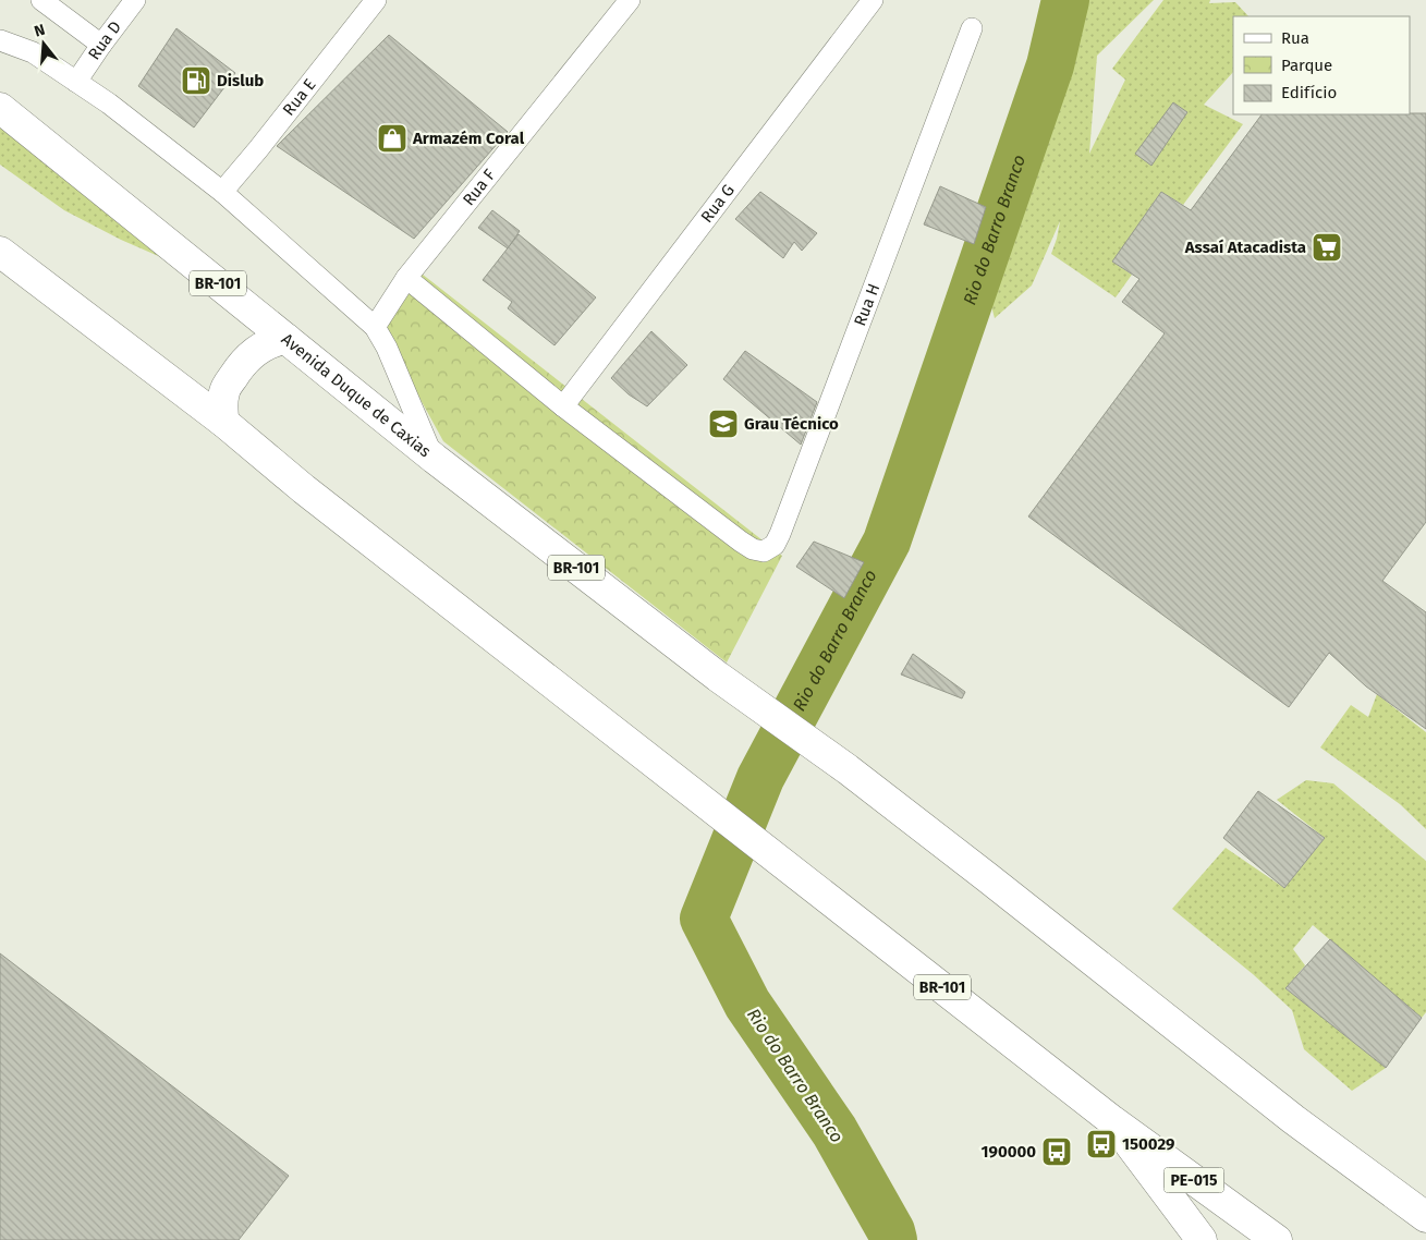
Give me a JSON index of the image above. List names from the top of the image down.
{
  "streets": {
    "highway": ["BR-101", "Avenida Duque de Caxias", "PE-015"],
    "street": [
      "Rua D",
      "Rua E",
      "Rua F",
      "Rua G",
      "Rua H"
    ]
  },
  "crossings": [
    ["Rua D", "BR-101"],
    ["Rua E", "BR-101"],
    ["Rua F", "BR-101"],
    ["Rua G", "Rua H"],
    ["BR-101", "Avenida Duque de Caxias"],
    ["BR-101", "PE-015"]
  ],
  "water": ["Rio do Barro Branco"],
  "places": {
    "fuel station": ["Dislub"],
    "shop": ["Armazém Coral"],
    "supermarket": ["Assaí Atacadista"],
    "school or university": ["Grau Técnico"],
    "bus stop": ["150029", "190000"]
  },
  "legend": ["Rua", "Parque", "Edifício"],
  "north": "top"
}
